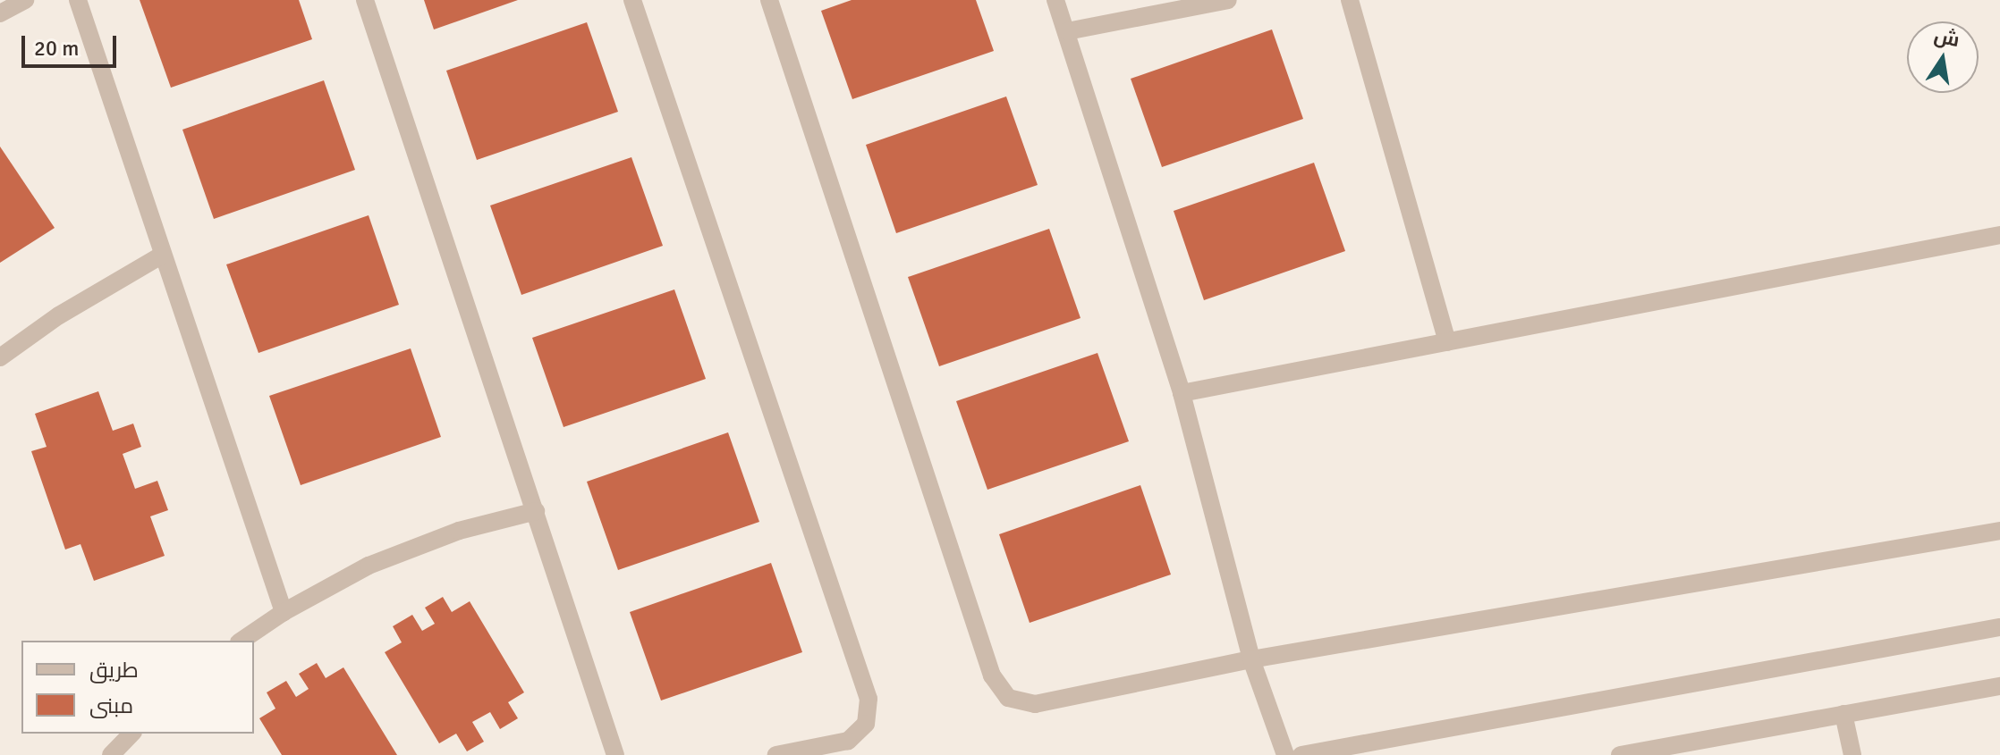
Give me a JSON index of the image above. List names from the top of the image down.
{
  "legend": ["طريق", "مبنى"],
  "scale_bar": "20 m",
  "north": "top"
}
